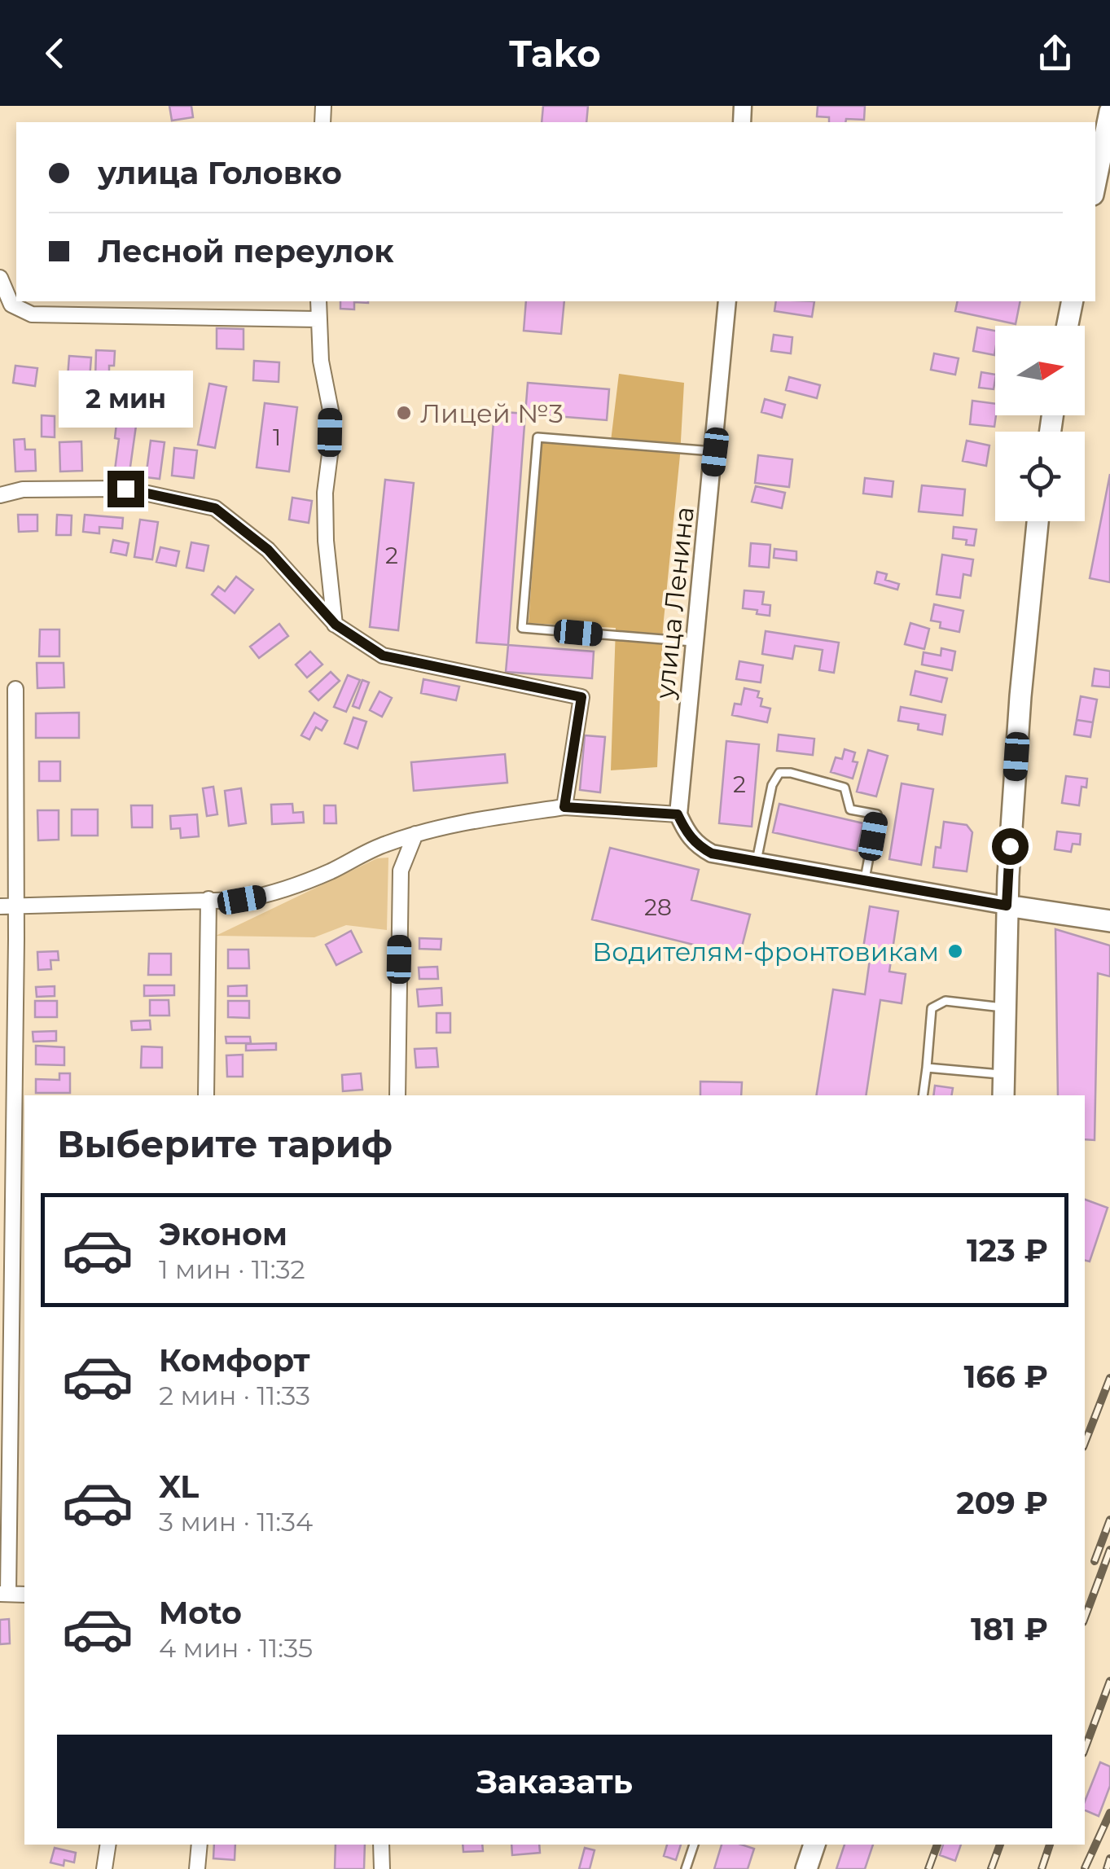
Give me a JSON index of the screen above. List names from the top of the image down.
{
  "streets": {
    "street": ["улица Ленина"]
  },
  "places": ["Лицей №3", "Водителям-фронтовикам"],
  "house_numbers": [
    "1",
    "2",
    "2",
    "28"
  ],
  "north": "right",
  "page": {
    "header": "Tako",
    "banner": ["улица Головко", "Лесной переулок"],
    "bubble": "2 мин",
    "heading": "Выберите тариф",
    "list": [
      {
        "name": "Эконом",
        "note": "1 мин · 11:32",
        "value": "123 ₽"
      },
      {
        "name": "Комфорт",
        "note": "2 мин · 11:33",
        "value": "166 ₽"
      },
      {
        "name": "XL",
        "note": "3 мин · 11:34",
        "value": "209 ₽"
      },
      {
        "name": "Moto",
        "note": "4 мин · 11:35",
        "value": "181 ₽"
      }
    ],
    "buttons": "Заказать"
  }
}
